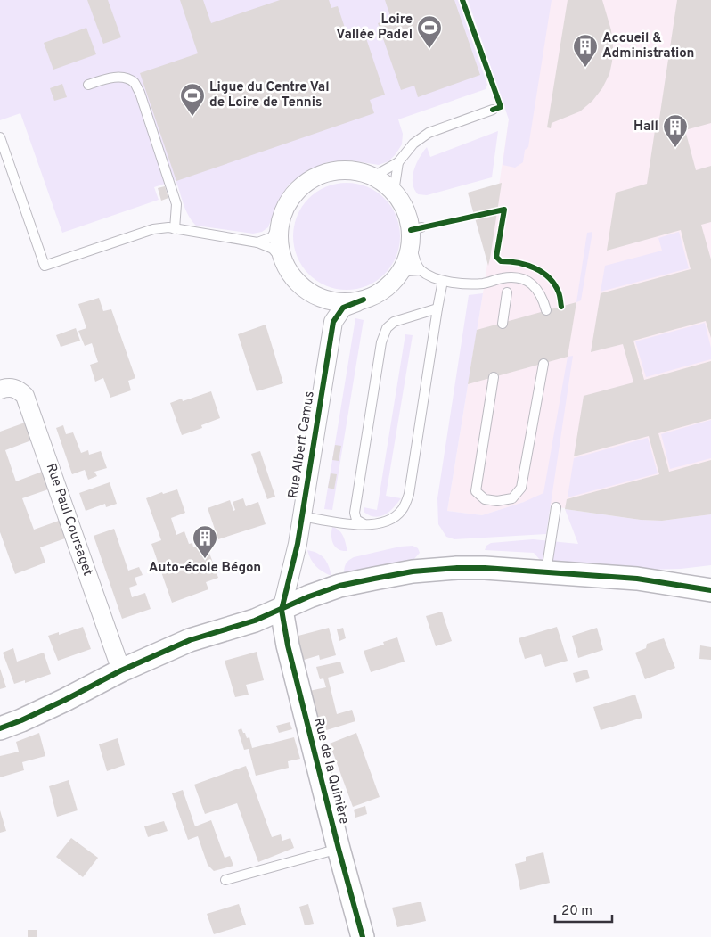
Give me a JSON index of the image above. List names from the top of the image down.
{
  "streets": {
    "street": ["Rue Albert Camus", "Rue Paul Coursaget", "Rue de la Quinière"]
  },
  "crossings": [
    ["Rue Albert Camus", "Rue de la Quinière"]
  ],
  "places": {
    "sports": ["Loire Vallée Padel", "Ligue du Centre Val de Loire de Tennis"],
    "building": ["Accueil & Administration", "Hall", "Auto-école Bégon"]
  },
  "scale_bar": "20 m"
}
